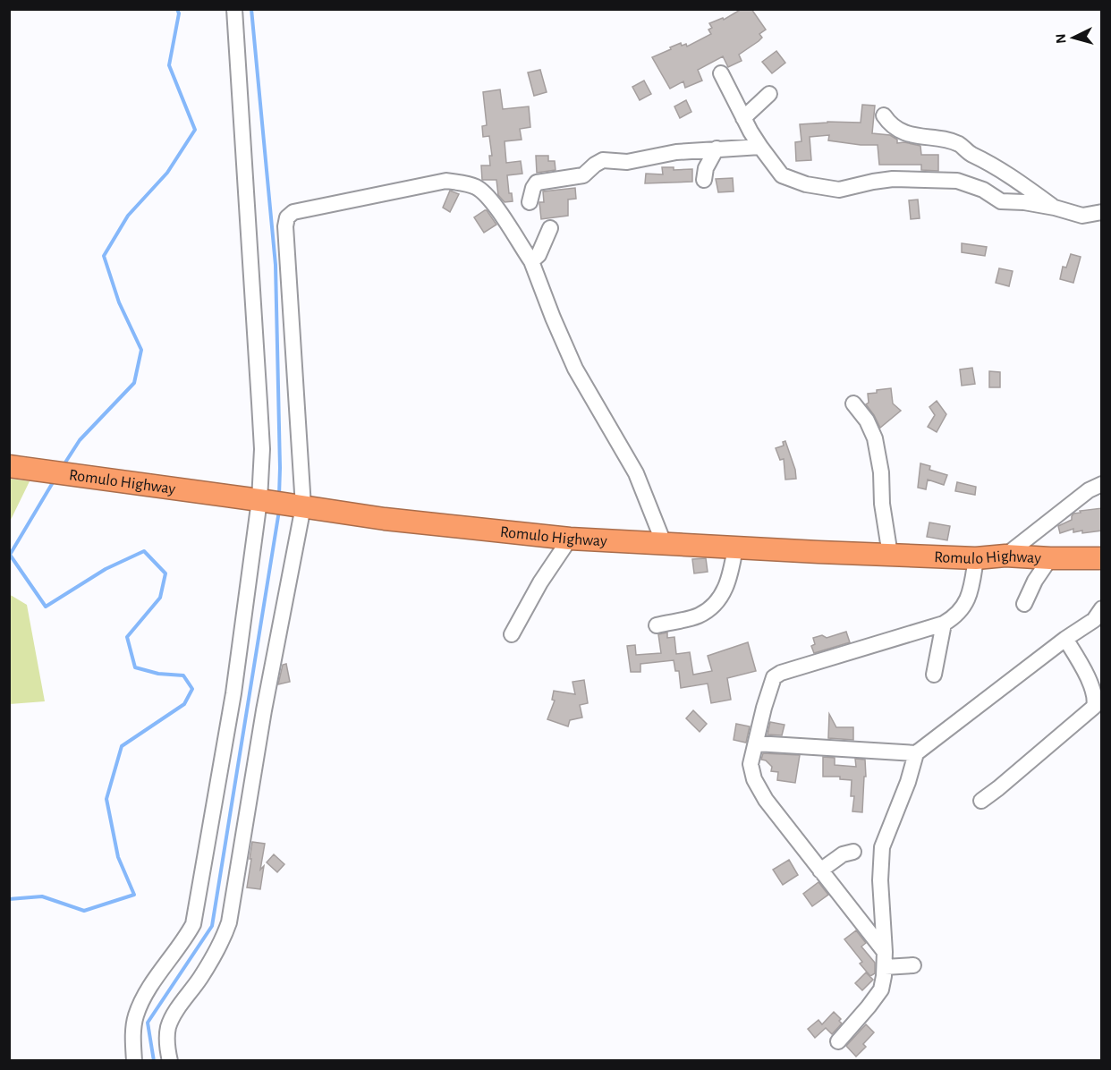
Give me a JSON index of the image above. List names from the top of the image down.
{
  "streets": {
    "highway": ["Romulo Highway"]
  },
  "north": "left"
}
